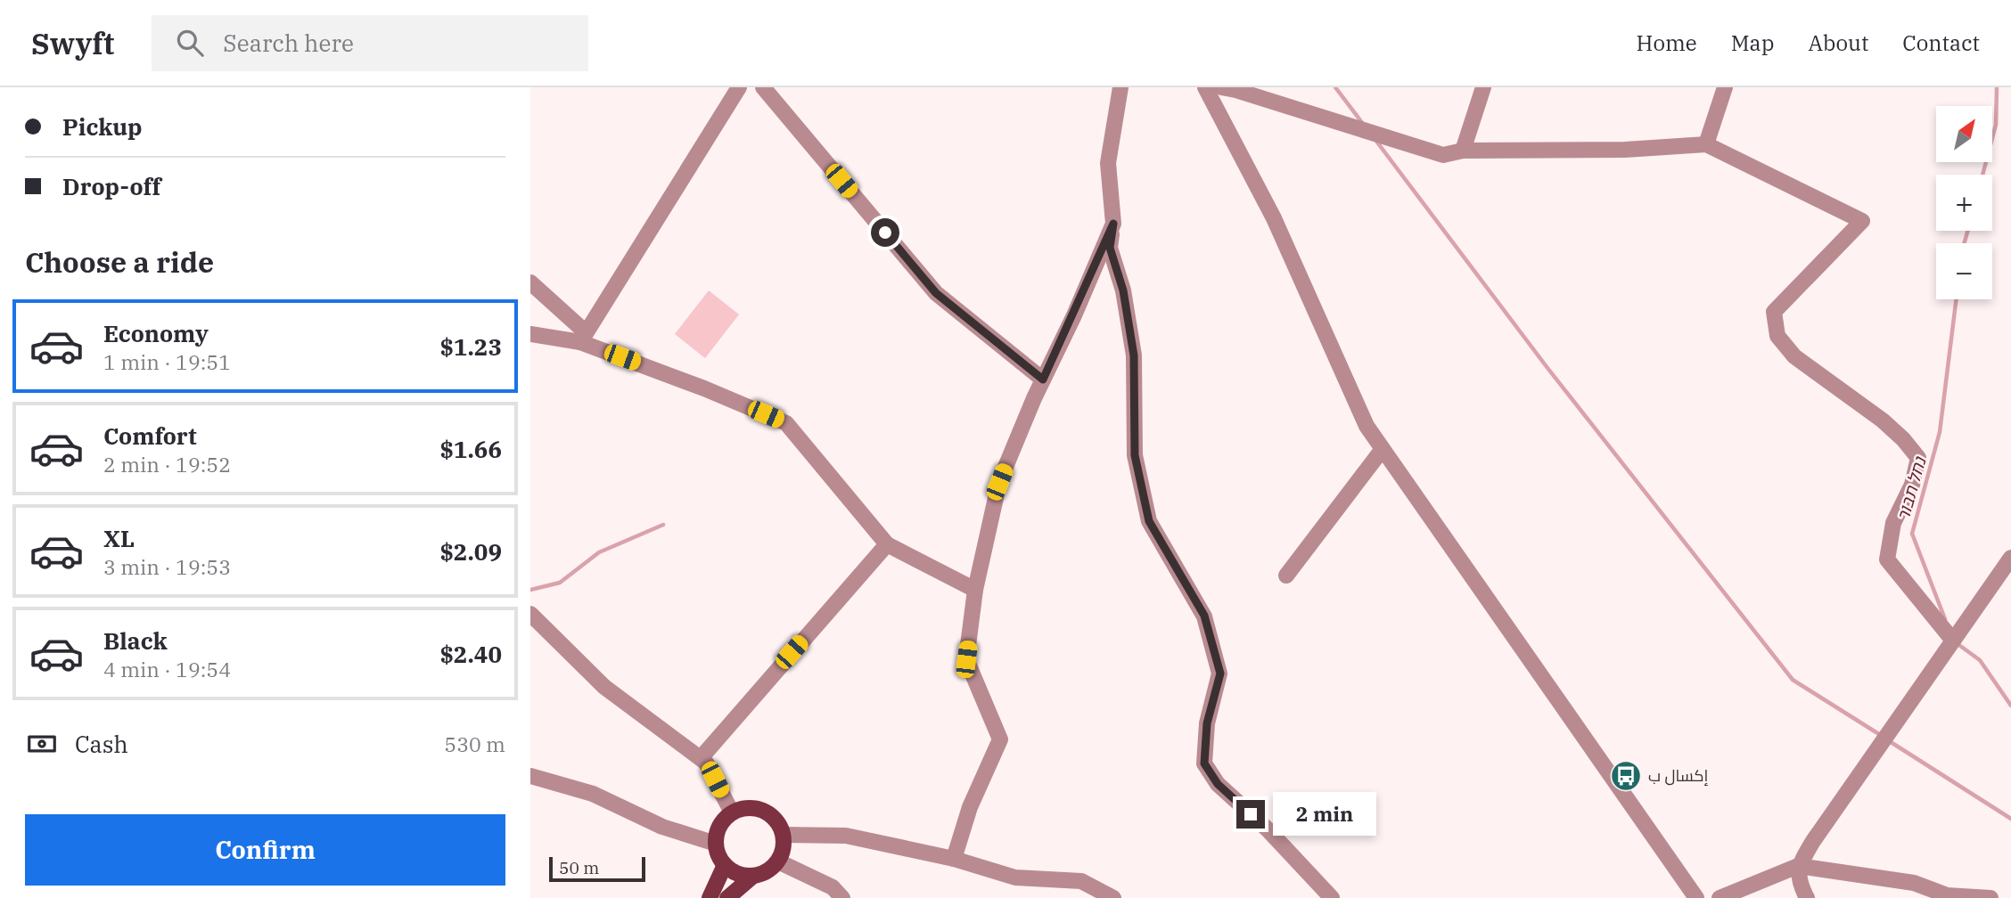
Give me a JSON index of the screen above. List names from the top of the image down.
{
  "water": ["נחל תבור"],
  "places": {
    "bus stop": ["إكسال ب"]
  },
  "scale_bar": "50 m",
  "north": "top right",
  "page": {
    "header": "Swyft",
    "search": "Search here",
    "nav": [
      "Home",
      "Map",
      "About",
      "Contact"
    ],
    "banner": ["Pickup", "Drop-off"],
    "map_buttons": ["+", "−"],
    "heading": "Choose a ride",
    "list": [
      {
        "name": "Economy",
        "note": "1 min · 19:51",
        "value": "$1.23"
      },
      {
        "name": "Comfort",
        "note": "2 min · 19:52",
        "value": "$1.66"
      },
      {
        "name": "XL",
        "note": "3 min · 19:53",
        "value": "$2.09"
      },
      {
        "name": "Black",
        "note": "4 min · 19:54",
        "value": "$2.40"
      }
    ],
    "pay": ["Cash", "530 m"],
    "bubble": "2 min",
    "buttons": "Confirm",
    "scale": "50 m"
  }
}
